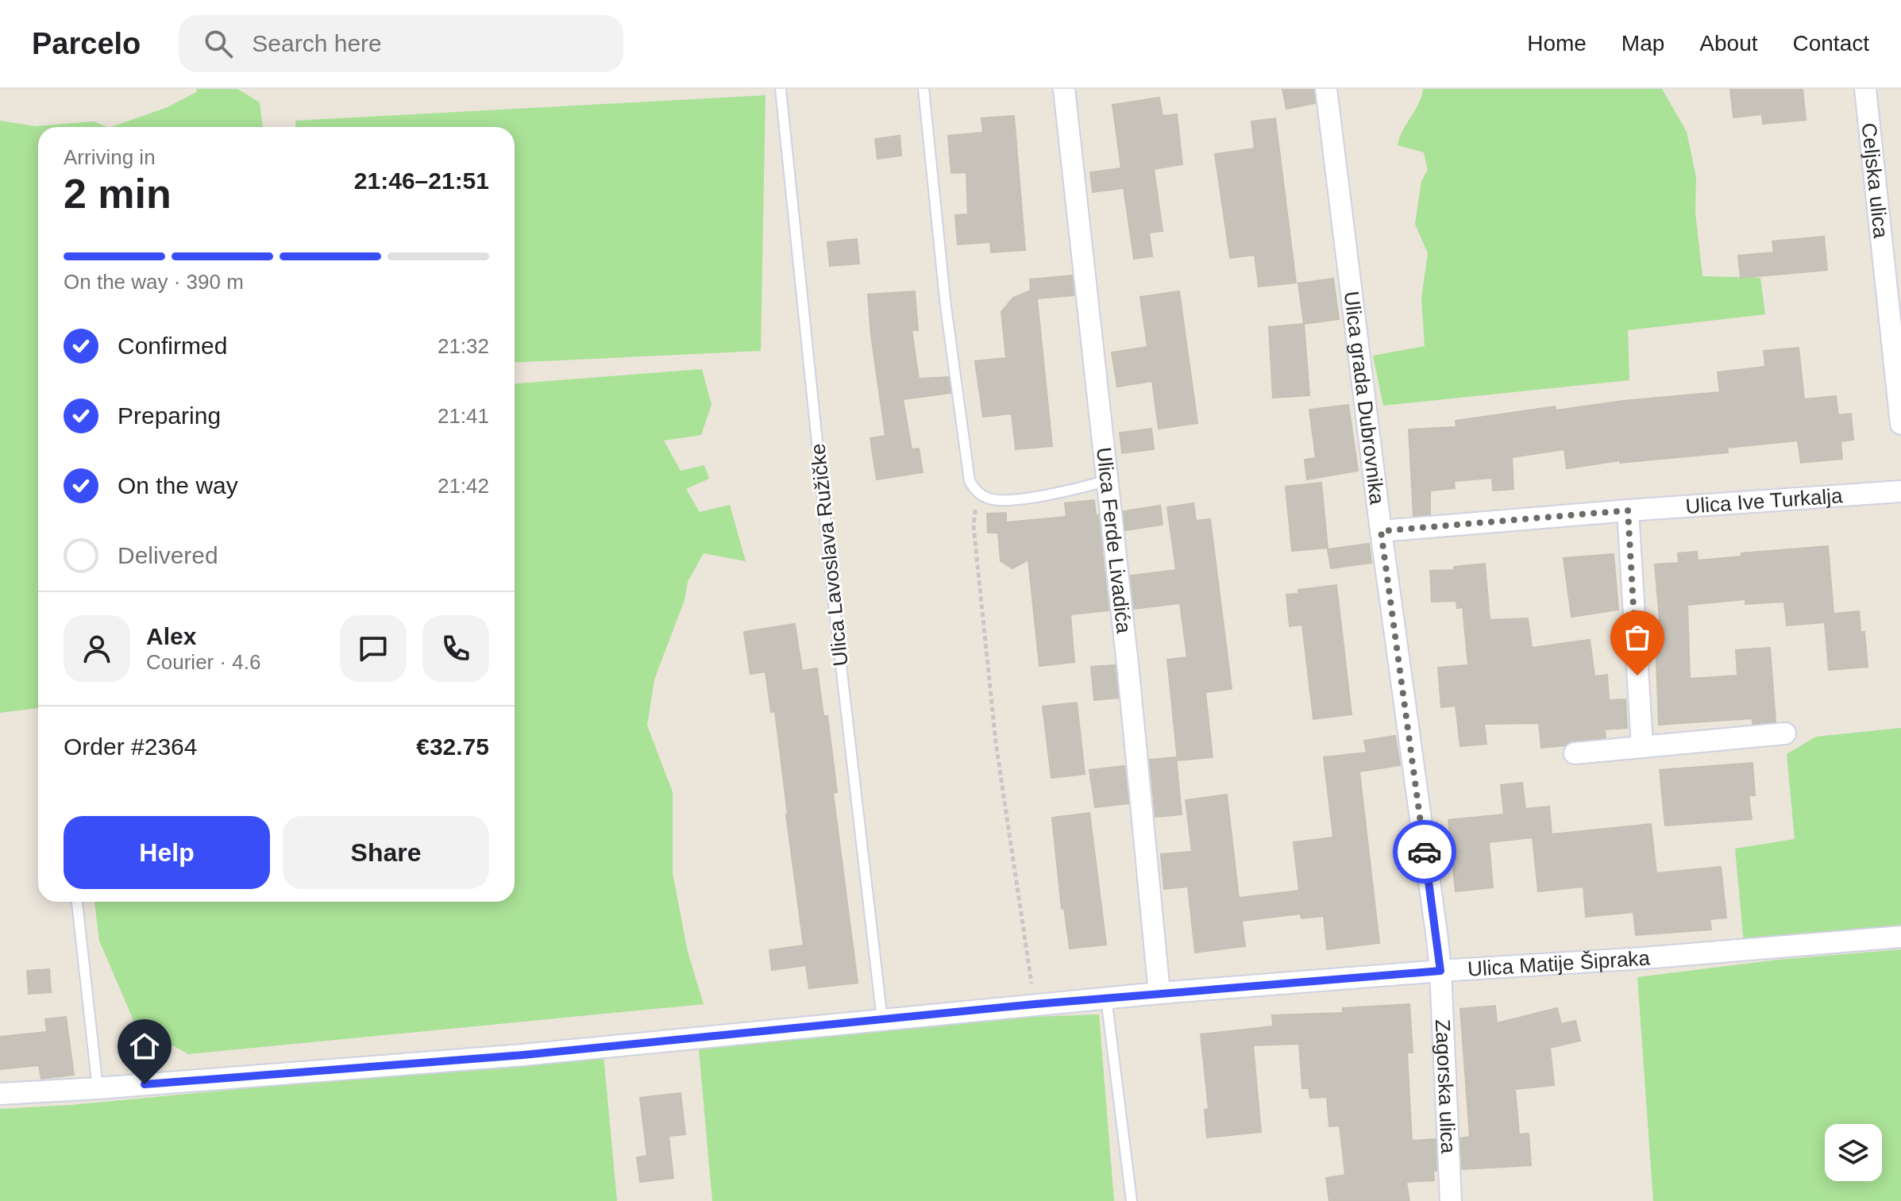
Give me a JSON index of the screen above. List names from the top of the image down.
{
  "streets": {
    "street": [
      "Celjska ulica",
      "Ulica grada Dubrovnika",
      "Ulica Ive Turkalja",
      "Ulica Ferde Livadića",
      "Ulica Matije Šipraka",
      "Zagorska ulica"
    ],
    "lane": ["Ulica Lavoslava Ružičke"]
  },
  "crossings": [
    ["Ulica grada Dubrovnika", "Ulica Ive Turkalja"],
    ["Ulica grada Dubrovnika", "Ulica Matije Šipraka"],
    ["Ulica grada Dubrovnika", "Zagorska ulica"],
    ["Ulica Ferde Livadića", "Ulica Matije Šipraka"],
    ["Ulica Lavoslava Ružičke", "Ulica Matije Šipraka"],
    ["Ulica Matije Šipraka", "Zagorska ulica"]
  ],
  "page": {
    "header": "Parcelo",
    "search": "Search here",
    "nav": [
      "Home",
      "Map",
      "About",
      "Contact"
    ],
    "heading": ["2 min", "Arriving in", "21:46–21:51"],
    "panel": [
      "Alex",
      "Courier · 4.6",
      "Order #2364",
      "€32.75"
    ],
    "bar": "On the way · 390 m",
    "list": [
      ["Confirmed", "21:32"],
      ["Preparing", "21:41"],
      ["On the way", "21:42"],
      "Delivered"
    ],
    "buttons": ["Help", "Share"]
  }
}
